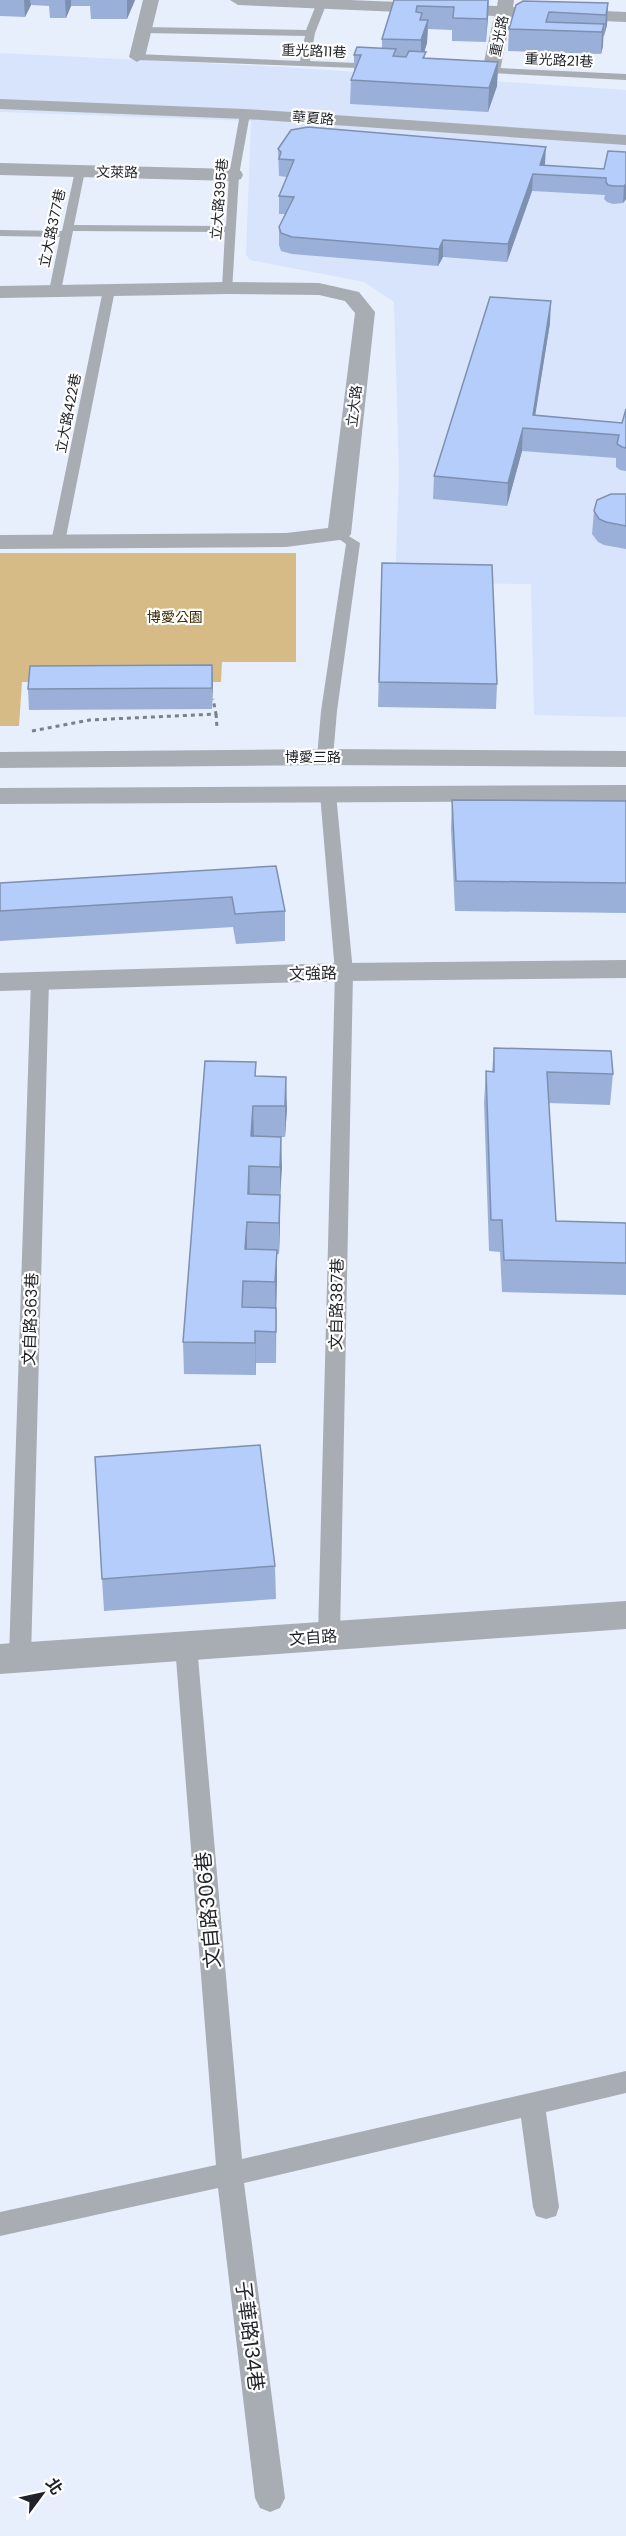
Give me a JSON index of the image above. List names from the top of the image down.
{
  "streets": {
    "street": [
      "重光路",
      "華夏路",
      "文萊路",
      "立大路",
      "博愛三路",
      "文強路",
      "文自路"
    ],
    "lane": [
      "重光路11巷",
      "重光路21巷",
      "立大路395巷",
      "立大路377巷",
      "立大路422巷",
      "文自路387巷",
      "文自路363巷",
      "文自路306巷",
      "子華路134巷"
    ]
  },
  "crossings": [
    ["重光路", "重光路21巷"],
    ["華夏路", "立大路395巷"],
    ["文萊路", "立大路395巷"],
    ["文萊路", "立大路377巷"],
    ["立大路395巷", "立大路"],
    ["立大路377巷", "立大路"],
    ["立大路", "立大路422巷"],
    ["文強路", "文自路387巷"],
    ["文強路", "文自路363巷"],
    ["文自路387巷", "文自路"],
    ["文自路363巷", "文自路"],
    ["文自路", "文自路306巷"],
    ["文自路306巷", "子華路134巷"]
  ],
  "parks": ["博愛公園"],
  "north": "top right"
}
